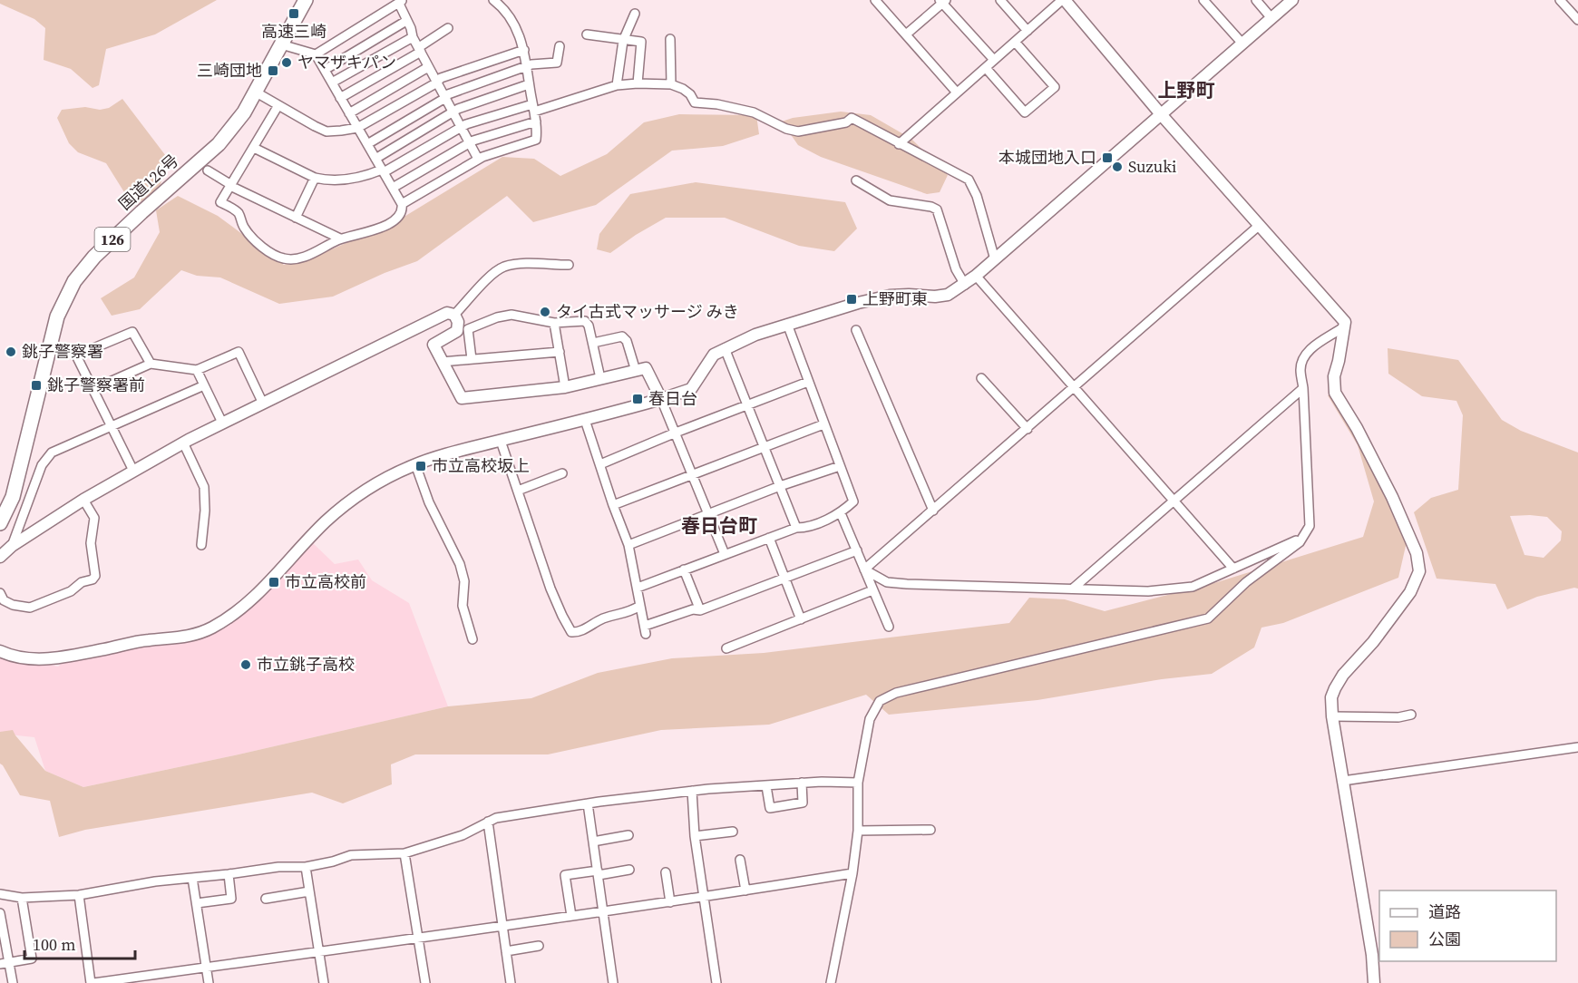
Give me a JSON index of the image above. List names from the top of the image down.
{
  "streets": {
    "highway": ["国道126号", "126"]
  },
  "districts": ["上野町", "春日台町"],
  "places": {
    "transit": [
      "高速三崎",
      "三崎団地",
      "本城団地入口",
      "上野町東",
      "銚子警察署前",
      "春日台",
      "市立高校坂上",
      "市立高校前"
    ],
    "other": [
      "ヤマザキパン",
      "Suzuki",
      "タイ古式マッサージ みき",
      "銚子警察署",
      "市立銚子高校"
    ]
  },
  "legend": ["道路", "公園"],
  "scale_bar": "100 m"
}
